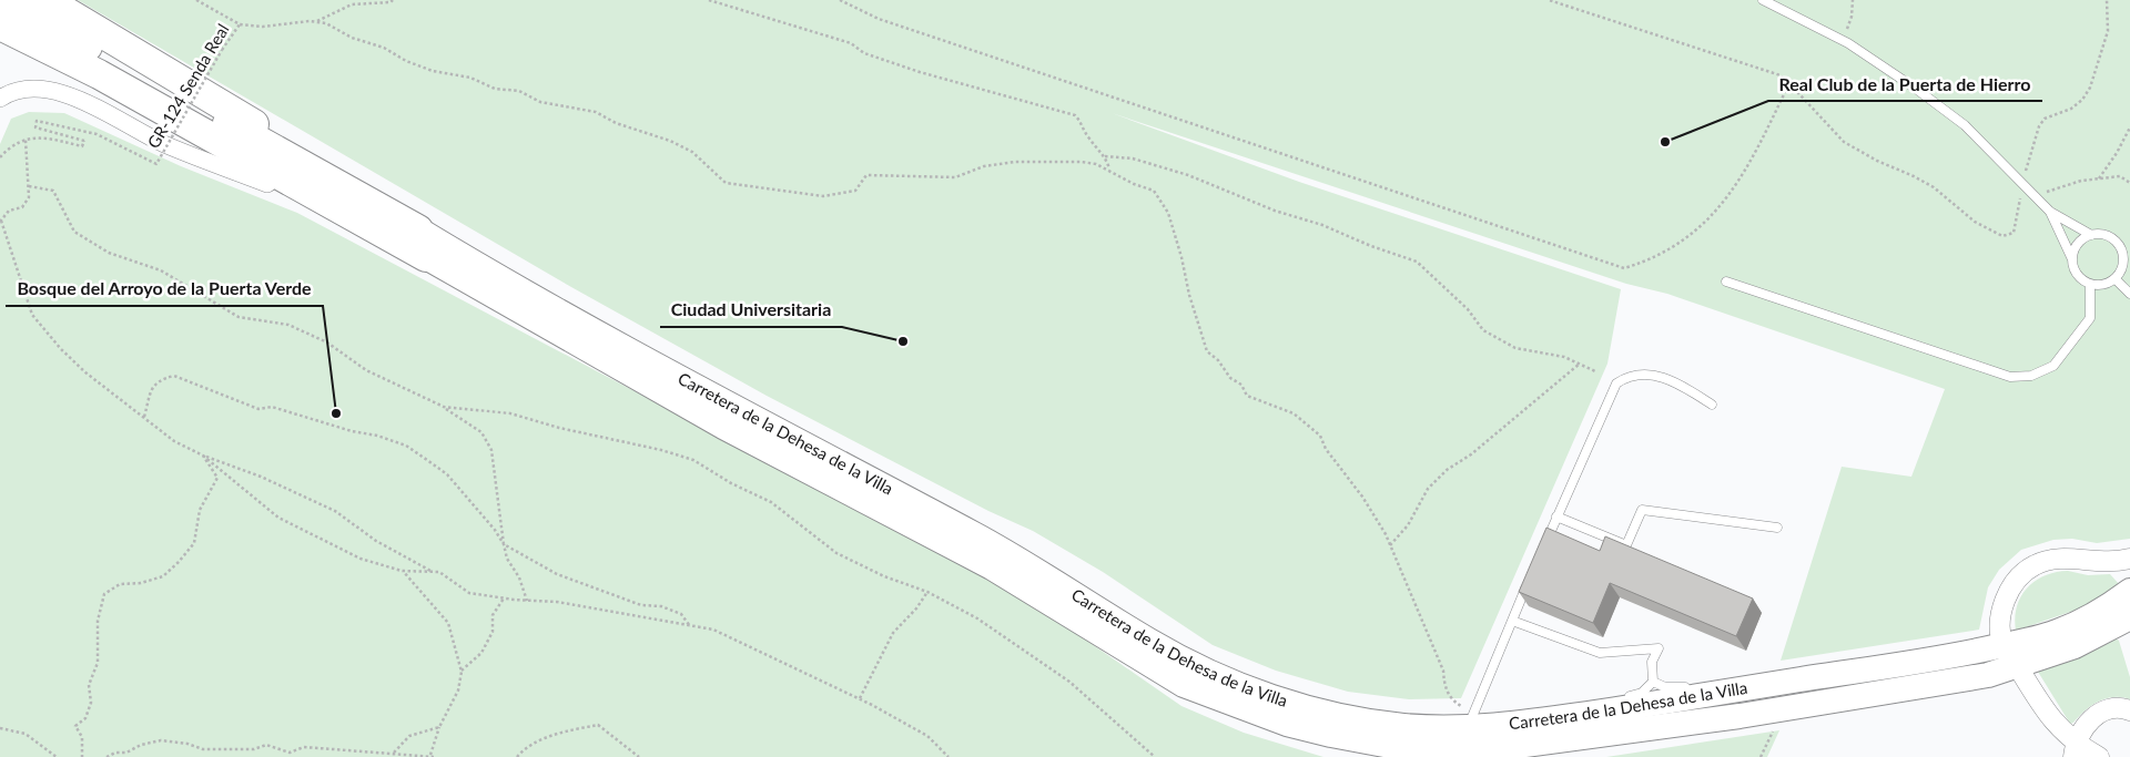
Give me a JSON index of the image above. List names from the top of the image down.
{
  "streets": {
    "main road": ["Carretera de la Dehesa de la Villa"],
    "path": ["GR-124 Senda Real"]
  },
  "places": ["Real Club de la Puerta de Hierro", "Ciudad Universitaria", "Bosque del Arroyo de la Puerta Verde"]
}
